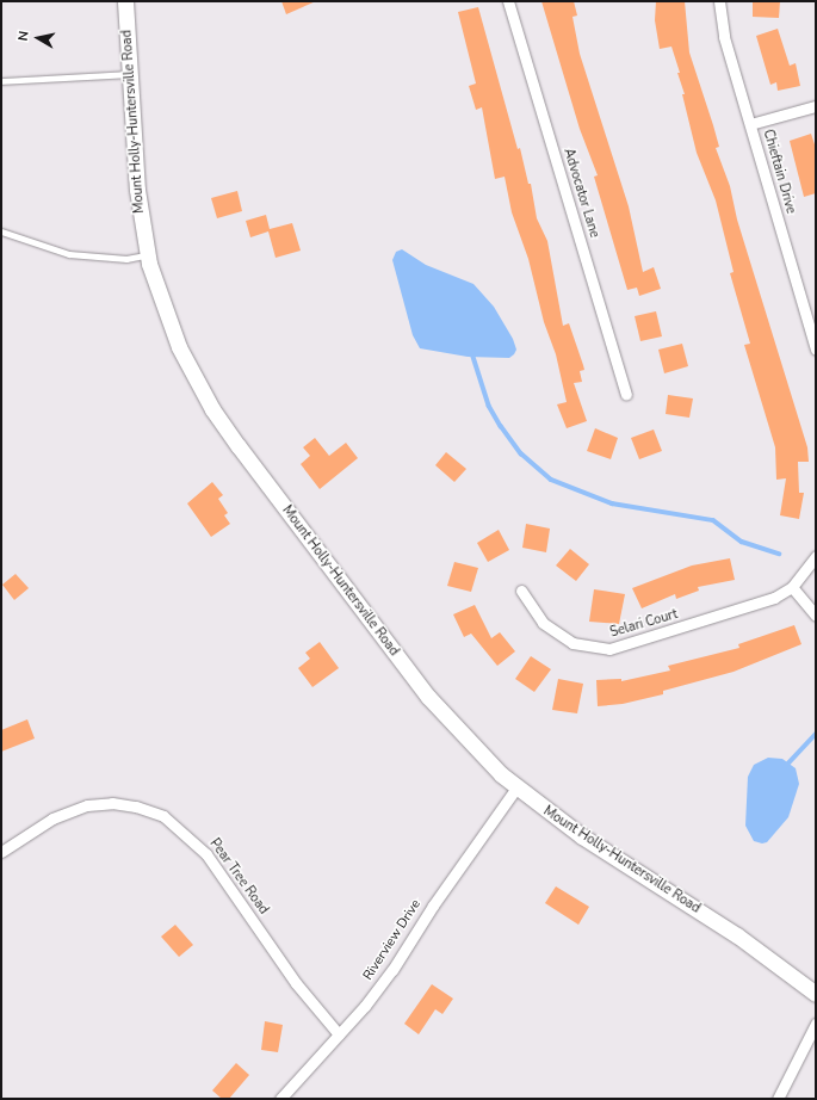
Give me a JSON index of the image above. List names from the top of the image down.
{
  "streets": {
    "main road": ["Mount Holly-Huntersville Road"],
    "street": [
      "Chieftain Drive",
      "Advocator Lane",
      "Selari Court",
      "Pear Tree Road",
      "Riverview Drive"
    ]
  },
  "crossings": [
    ["Mount Holly-Huntersville Road", "Riverview Drive"],
    ["Pear Tree Road", "Riverview Drive"]
  ],
  "north": "left"
}
